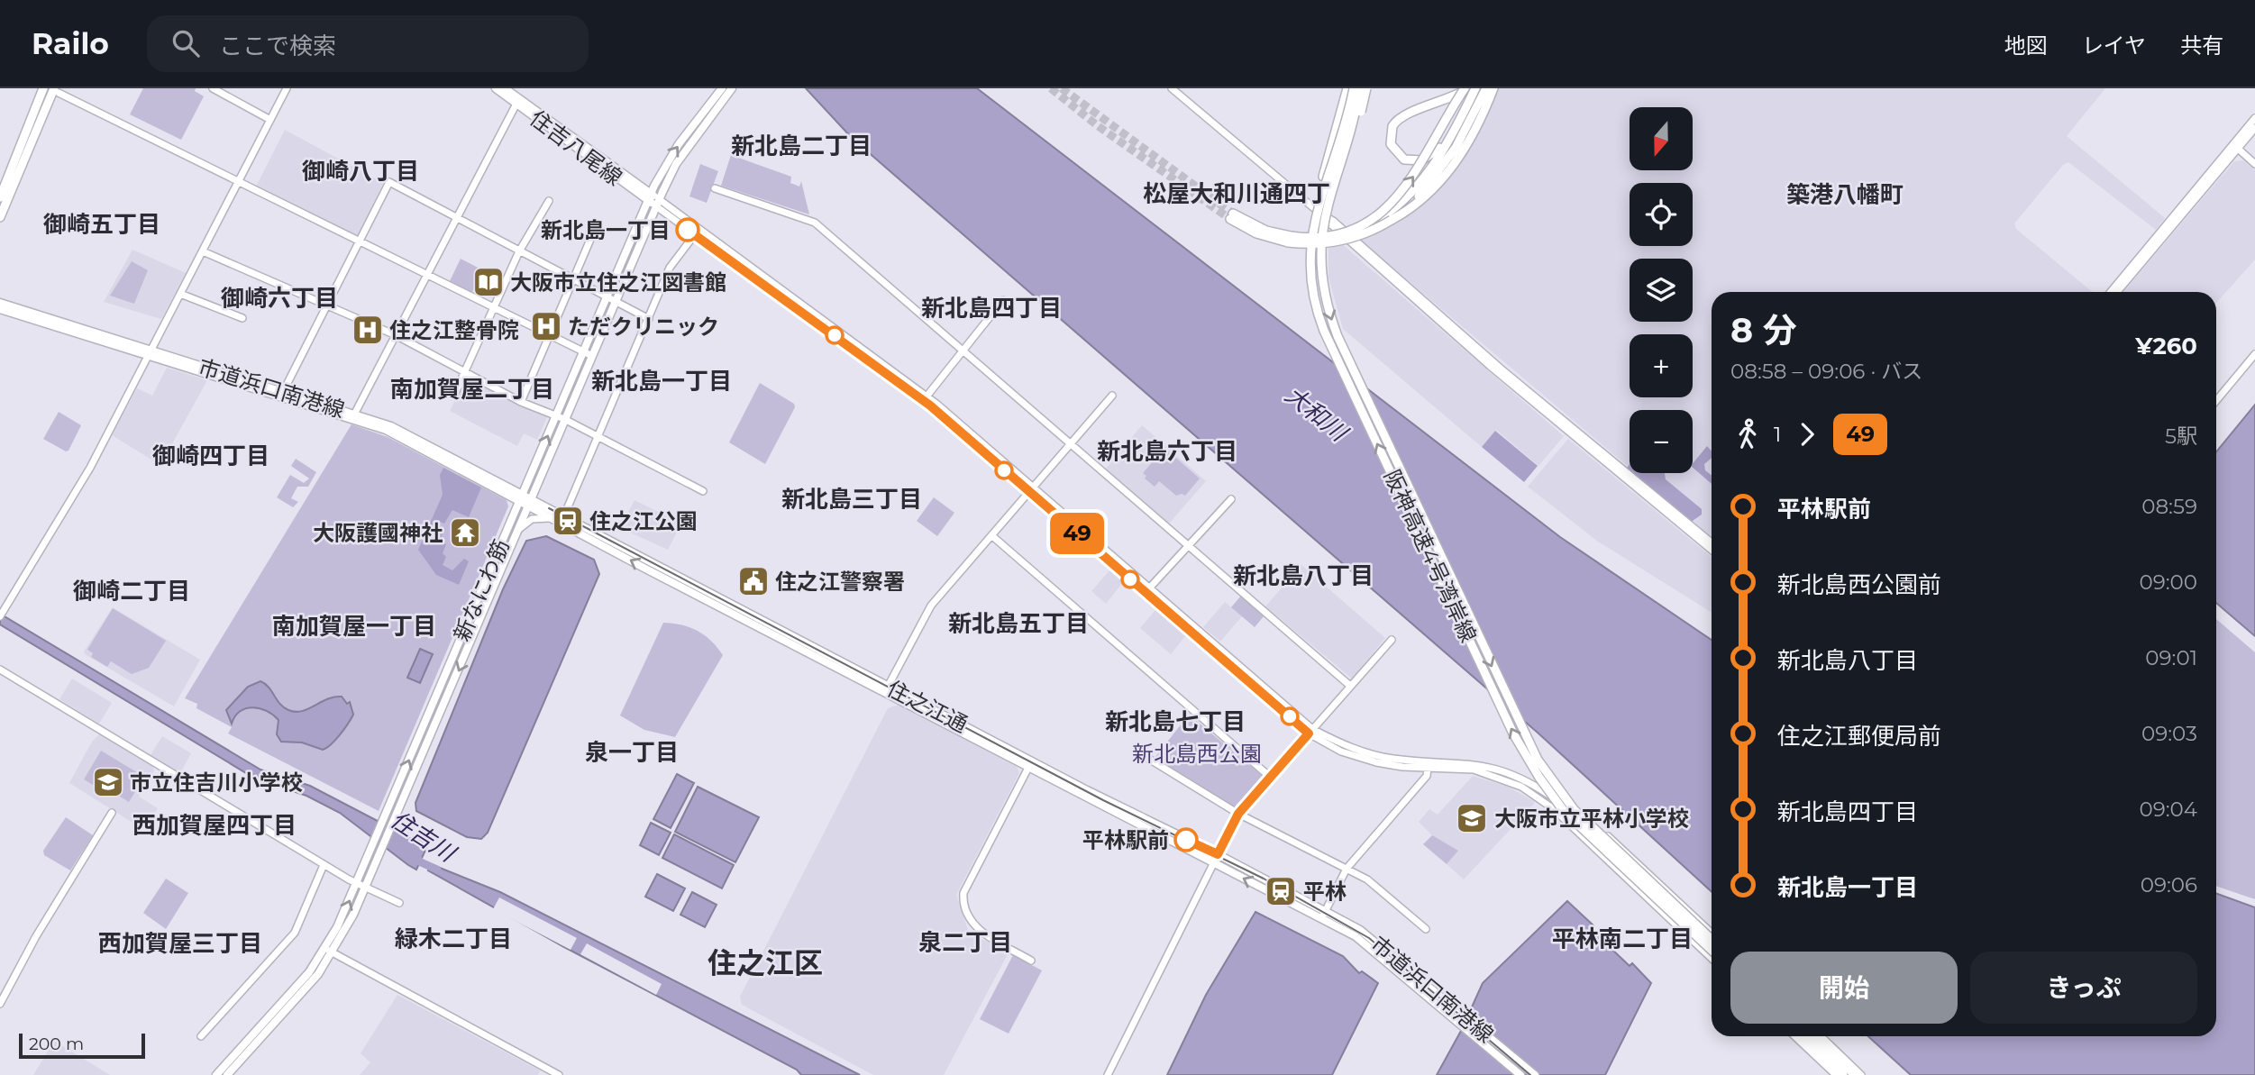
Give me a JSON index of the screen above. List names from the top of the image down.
{
  "streets": {
    "highway": ["阪神高速4号湾岸線"],
    "main road": [
      "住吉八尾線",
      "市道浜口南港線",
      "新なにわ筋",
      "住之江通"
    ]
  },
  "crossings": [
    ["住吉八尾線", "新なにわ筋"],
    ["市道浜口南港線", "新なにわ筋"],
    ["市道浜口南港線", "住之江通"],
    ["新なにわ筋", "住之江通"]
  ],
  "districts": [
    "新北島二丁目",
    "御崎八丁目",
    "松屋大和川通四丁",
    "築港八幡町",
    "御崎五丁目",
    "御崎六丁目",
    "新北島四丁目",
    "新北島一丁目",
    "南加賀屋二丁目",
    "新北島六丁目",
    "御崎四丁目",
    "新北島三丁目",
    "新北島八丁目",
    "御崎二丁目",
    "新北島五丁目",
    "南加賀屋一丁目",
    "新北島七丁目",
    "泉一丁目",
    "西加賀屋四丁目",
    "緑木二丁目",
    "平林南二丁目",
    "泉二丁目",
    "西加賀屋三丁目",
    "住之江区"
  ],
  "water": ["大和川", "住吉川"],
  "parks": ["新北島西公園"],
  "places": {
    "other": ["新北島一丁目", "平林駅前"],
    "library": ["大阪市立住之江図書館"],
    "hospital": ["ただクリニック", "住之江整骨院"],
    "station": ["住之江公園", "平林"],
    "temple": ["大阪護國神社"],
    "public building": ["住之江警察署"],
    "school or university": ["市立住吉川小学校", "大阪市立平林小学校"]
  },
  "lines": ["bus line 49"],
  "scale_bar": "200 m",
  "north": "bottom",
  "page": {
    "header": "Railo",
    "search": "ここで検索",
    "nav": ["地図", "レイヤ", "共有"],
    "on_map": "49",
    "map_buttons": ["+", "−"],
    "heading": ["8 分", "08:58 – 09:06 · バス", "¥260"],
    "legs": ["1", "49", "5駅"],
    "list": [
      {
        "name": "平林駅前",
        "value": "08:59"
      },
      {
        "name": "新北島西公園前",
        "value": "09:00"
      },
      {
        "name": "新北島八丁目",
        "value": "09:01"
      },
      {
        "name": "住之江郵便局前",
        "value": "09:03"
      },
      {
        "name": "新北島四丁目",
        "value": "09:04"
      },
      {
        "name": "新北島一丁目",
        "value": "09:06"
      }
    ],
    "buttons": ["開始", "きっぷ"],
    "scale": "200 m"
  }
}
